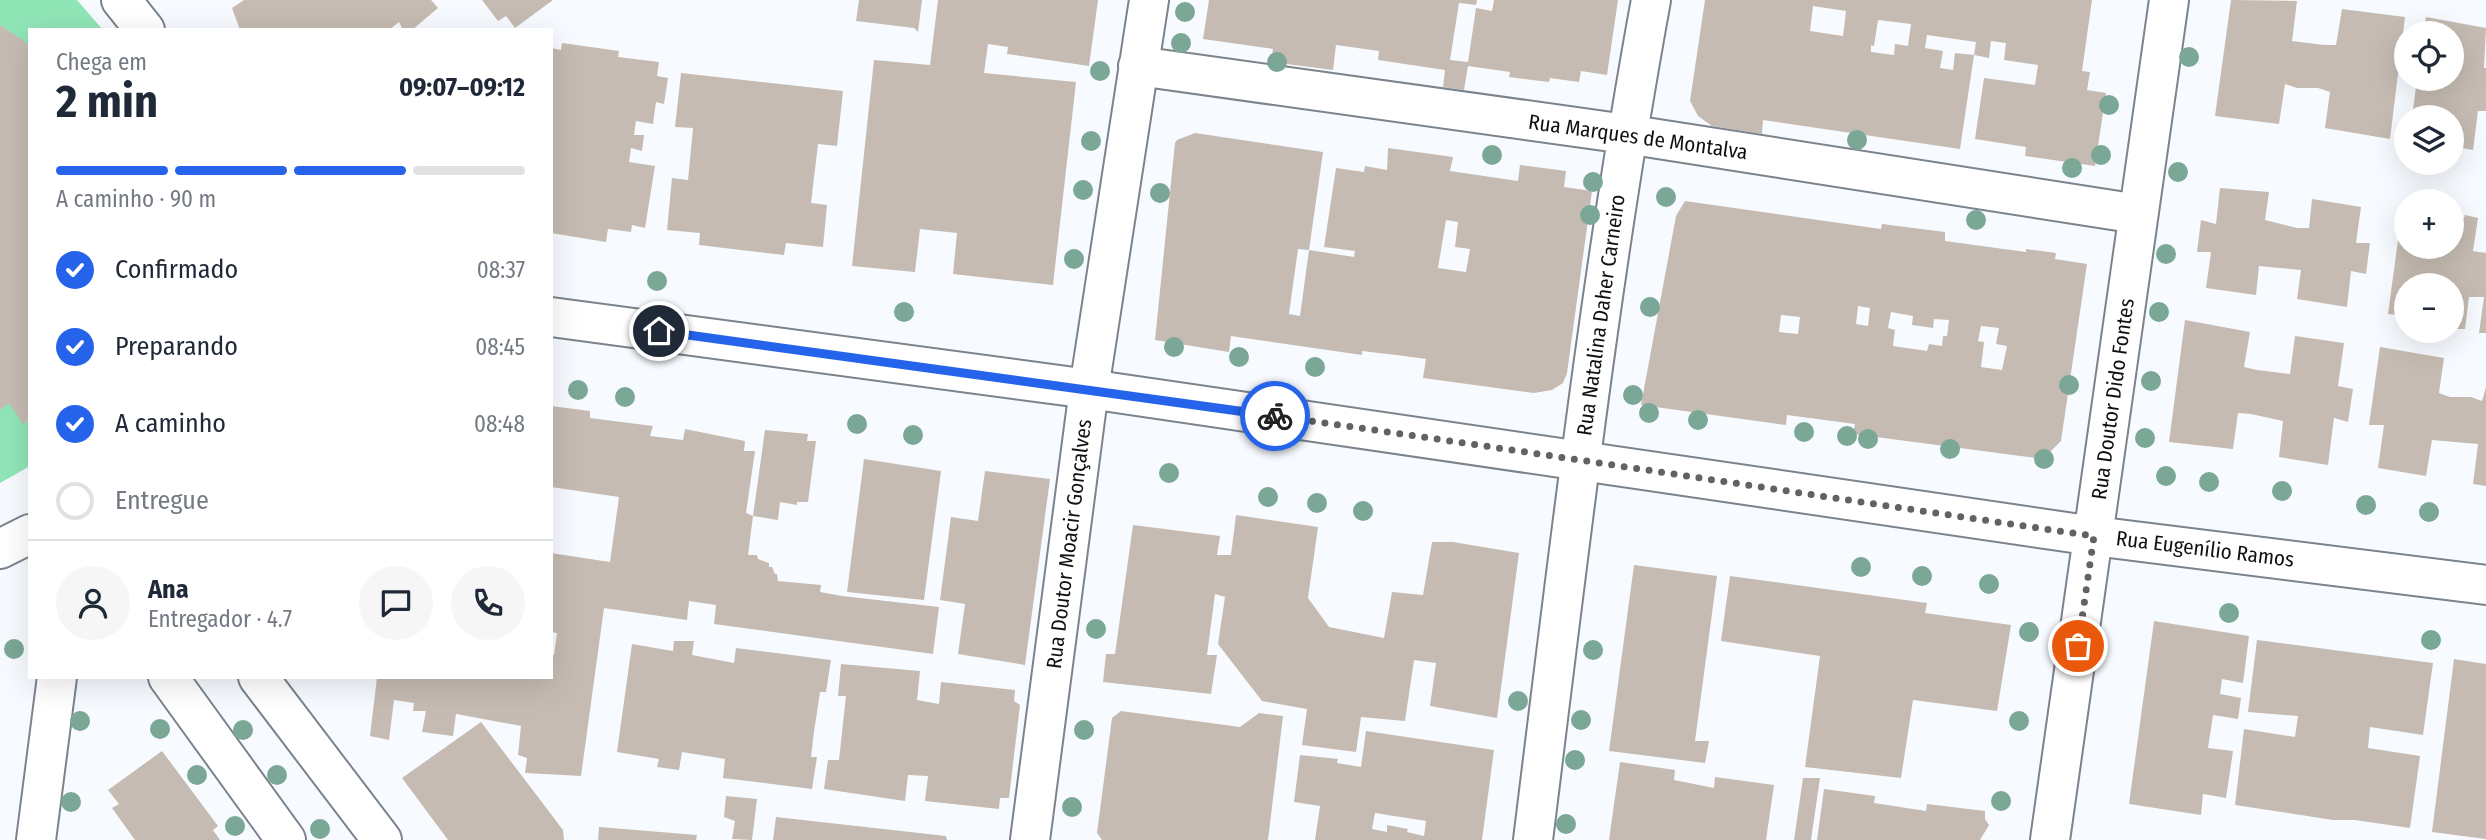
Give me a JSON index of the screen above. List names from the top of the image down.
{
  "streets": {
    "street": [
      "Rua Marques de Montalva",
      "Rua Natalina Daher Carneiro",
      "Rua Doutor Dido Fontes",
      "Rua Doutor Moacir Gonçalves",
      "Rua Eugenílio Ramos"
    ]
  },
  "crossings": [
    ["Rua Marques de Montalva", "Rua Natalina Daher Carneiro"],
    ["Rua Marques de Montalva", "Rua Doutor Dido Fontes"],
    ["Rua Marques de Montalva", "Rua Doutor Moacir Gonçalves"],
    ["Rua Natalina Daher Carneiro", "Rua Eugenílio Ramos"],
    ["Rua Doutor Dido Fontes", "Rua Eugenílio Ramos"],
    ["Rua Doutor Moacir Gonçalves", "Rua Eugenílio Ramos"]
  ],
  "page": {
    "map_buttons": ["+", "−"],
    "heading": ["2 min", "Chega em", "09:07–09:12"],
    "panel": ["Ana", "Entregador · 4.7"],
    "bar": "A caminho · 90 m",
    "list": [
      ["Confirmado", "08:37"],
      ["Preparando", "08:45"],
      ["A caminho", "08:48"],
      "Entregue"
    ]
  }
}
